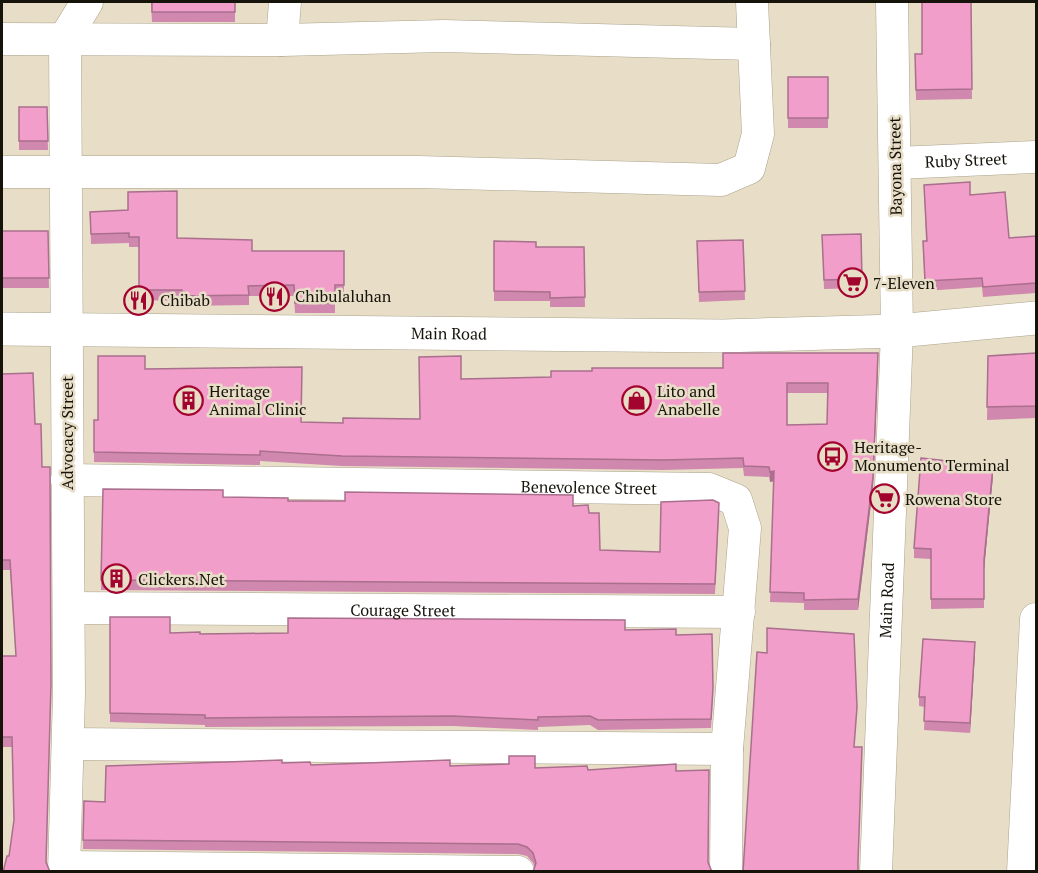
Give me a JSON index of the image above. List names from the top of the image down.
{
  "streets": {
    "main road": ["Main Road"],
    "street": [
      "Ruby Street",
      "Bayona Street",
      "Advocacy Street",
      "Benevolence Street",
      "Courage Street"
    ]
  },
  "crossings": [
    ["Ruby Street", "Bayona Street"],
    ["Bayona Street", "Main Road"],
    ["Main Road", "Advocacy Street"],
    ["Advocacy Street", "Benevolence Street"],
    ["Advocacy Street", "Courage Street"],
    ["Benevolence Street", "Courage Street"]
  ],
  "places": {
    "supermarket": ["7-Eleven", "Rowena Store"],
    "restaurant": ["Chibulaluhan", "Chibab"],
    "building": ["Heritage Animal Clinic", "Clickers.Net"],
    "shop": ["Lito and Anabelle"],
    "bus stop": ["Heritage- Monumento Terminal"]
  }
}
